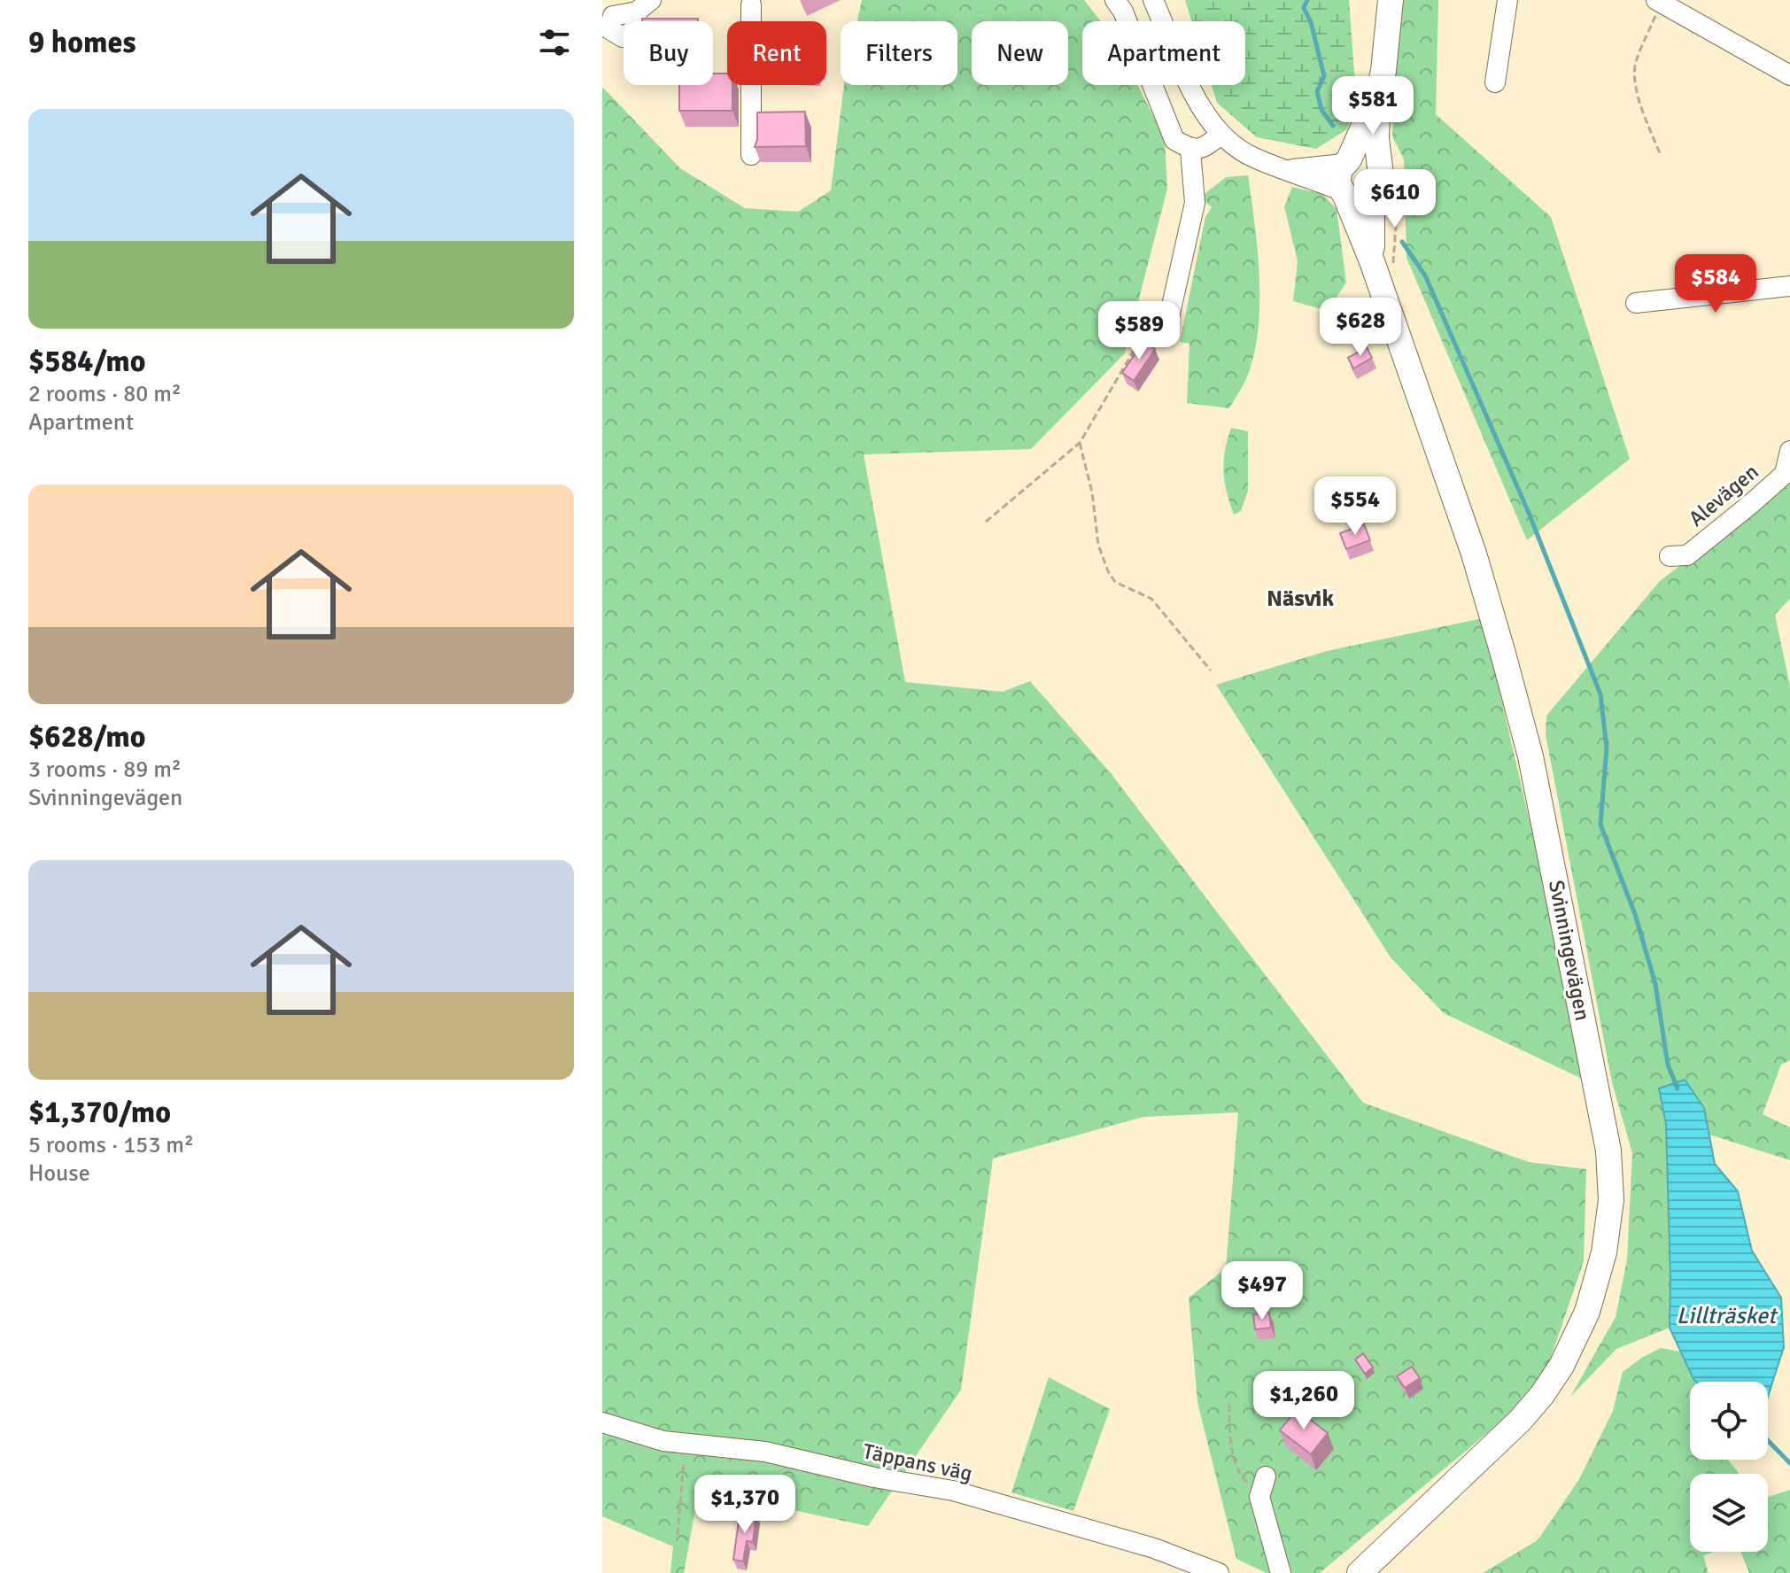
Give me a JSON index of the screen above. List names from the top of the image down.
{
  "streets": {
    "main road": ["Svinningevägen"],
    "street": ["Alevägen", "Täppans väg"]
  },
  "districts": ["Näsvik"],
  "water": ["Lillträsket"],
  "page": {
    "heading": "9 homes",
    "chip": [
      "Buy",
      "Rent",
      "Filters",
      "New",
      "Apartment"
    ],
    "price": [
      "$581",
      "$610",
      "$584",
      "$628",
      "$589",
      "$554",
      "$497",
      "$1,260",
      "$1,370"
    ],
    "list": [
      {
        "name": "$584/mo",
        "note": "2 rooms · 80 m² · Apartment"
      },
      {
        "name": "$628/mo",
        "note": "3 rooms · 89 m² · Svinningevägen"
      },
      {
        "name": "$1,370/mo",
        "note": "5 rooms · 153 m² · House"
      }
    ]
  }
}
